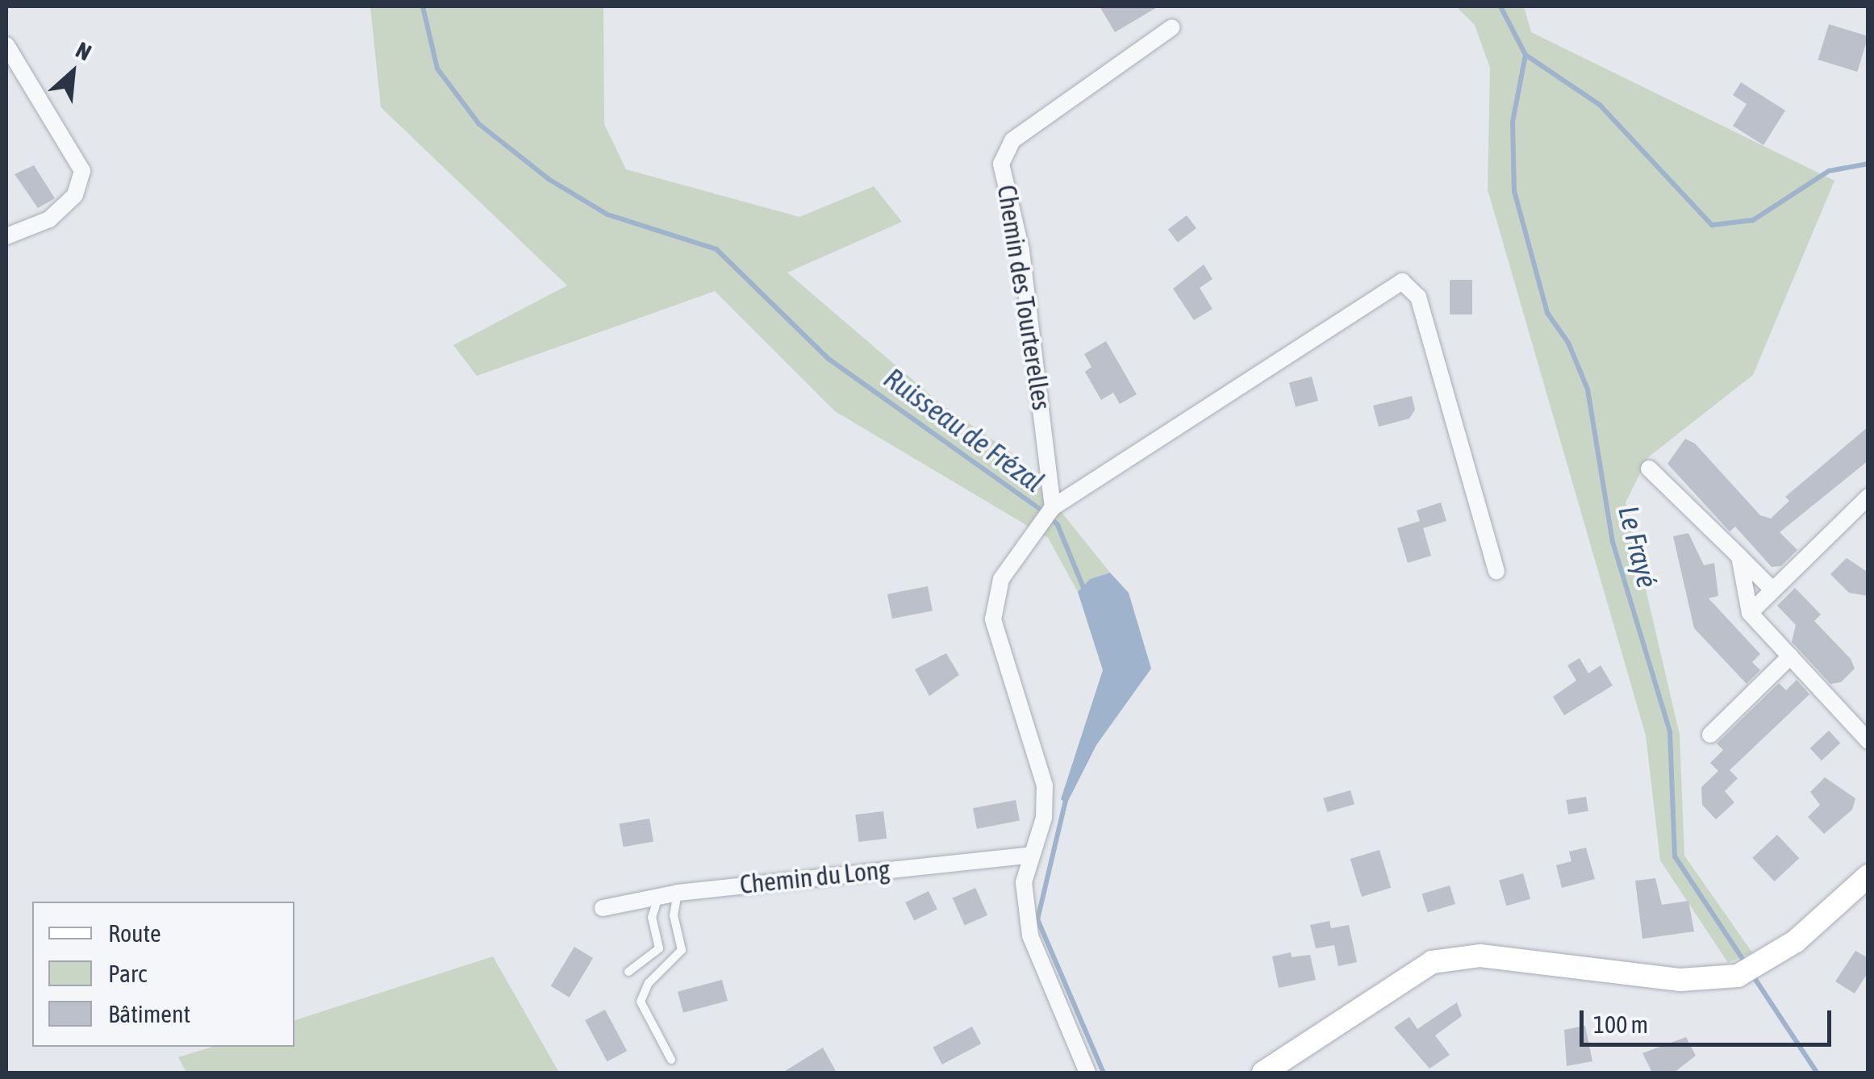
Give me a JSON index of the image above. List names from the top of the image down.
{
  "streets": {
    "street": ["Chemin des Tourterelles", "Chemin du Long"]
  },
  "water": ["Ruisseau de Frézal", "Le Frayé"],
  "legend": ["Route", "Parc", "Bâtiment"],
  "scale_bar": "100 m",
  "north": "top right"
}
